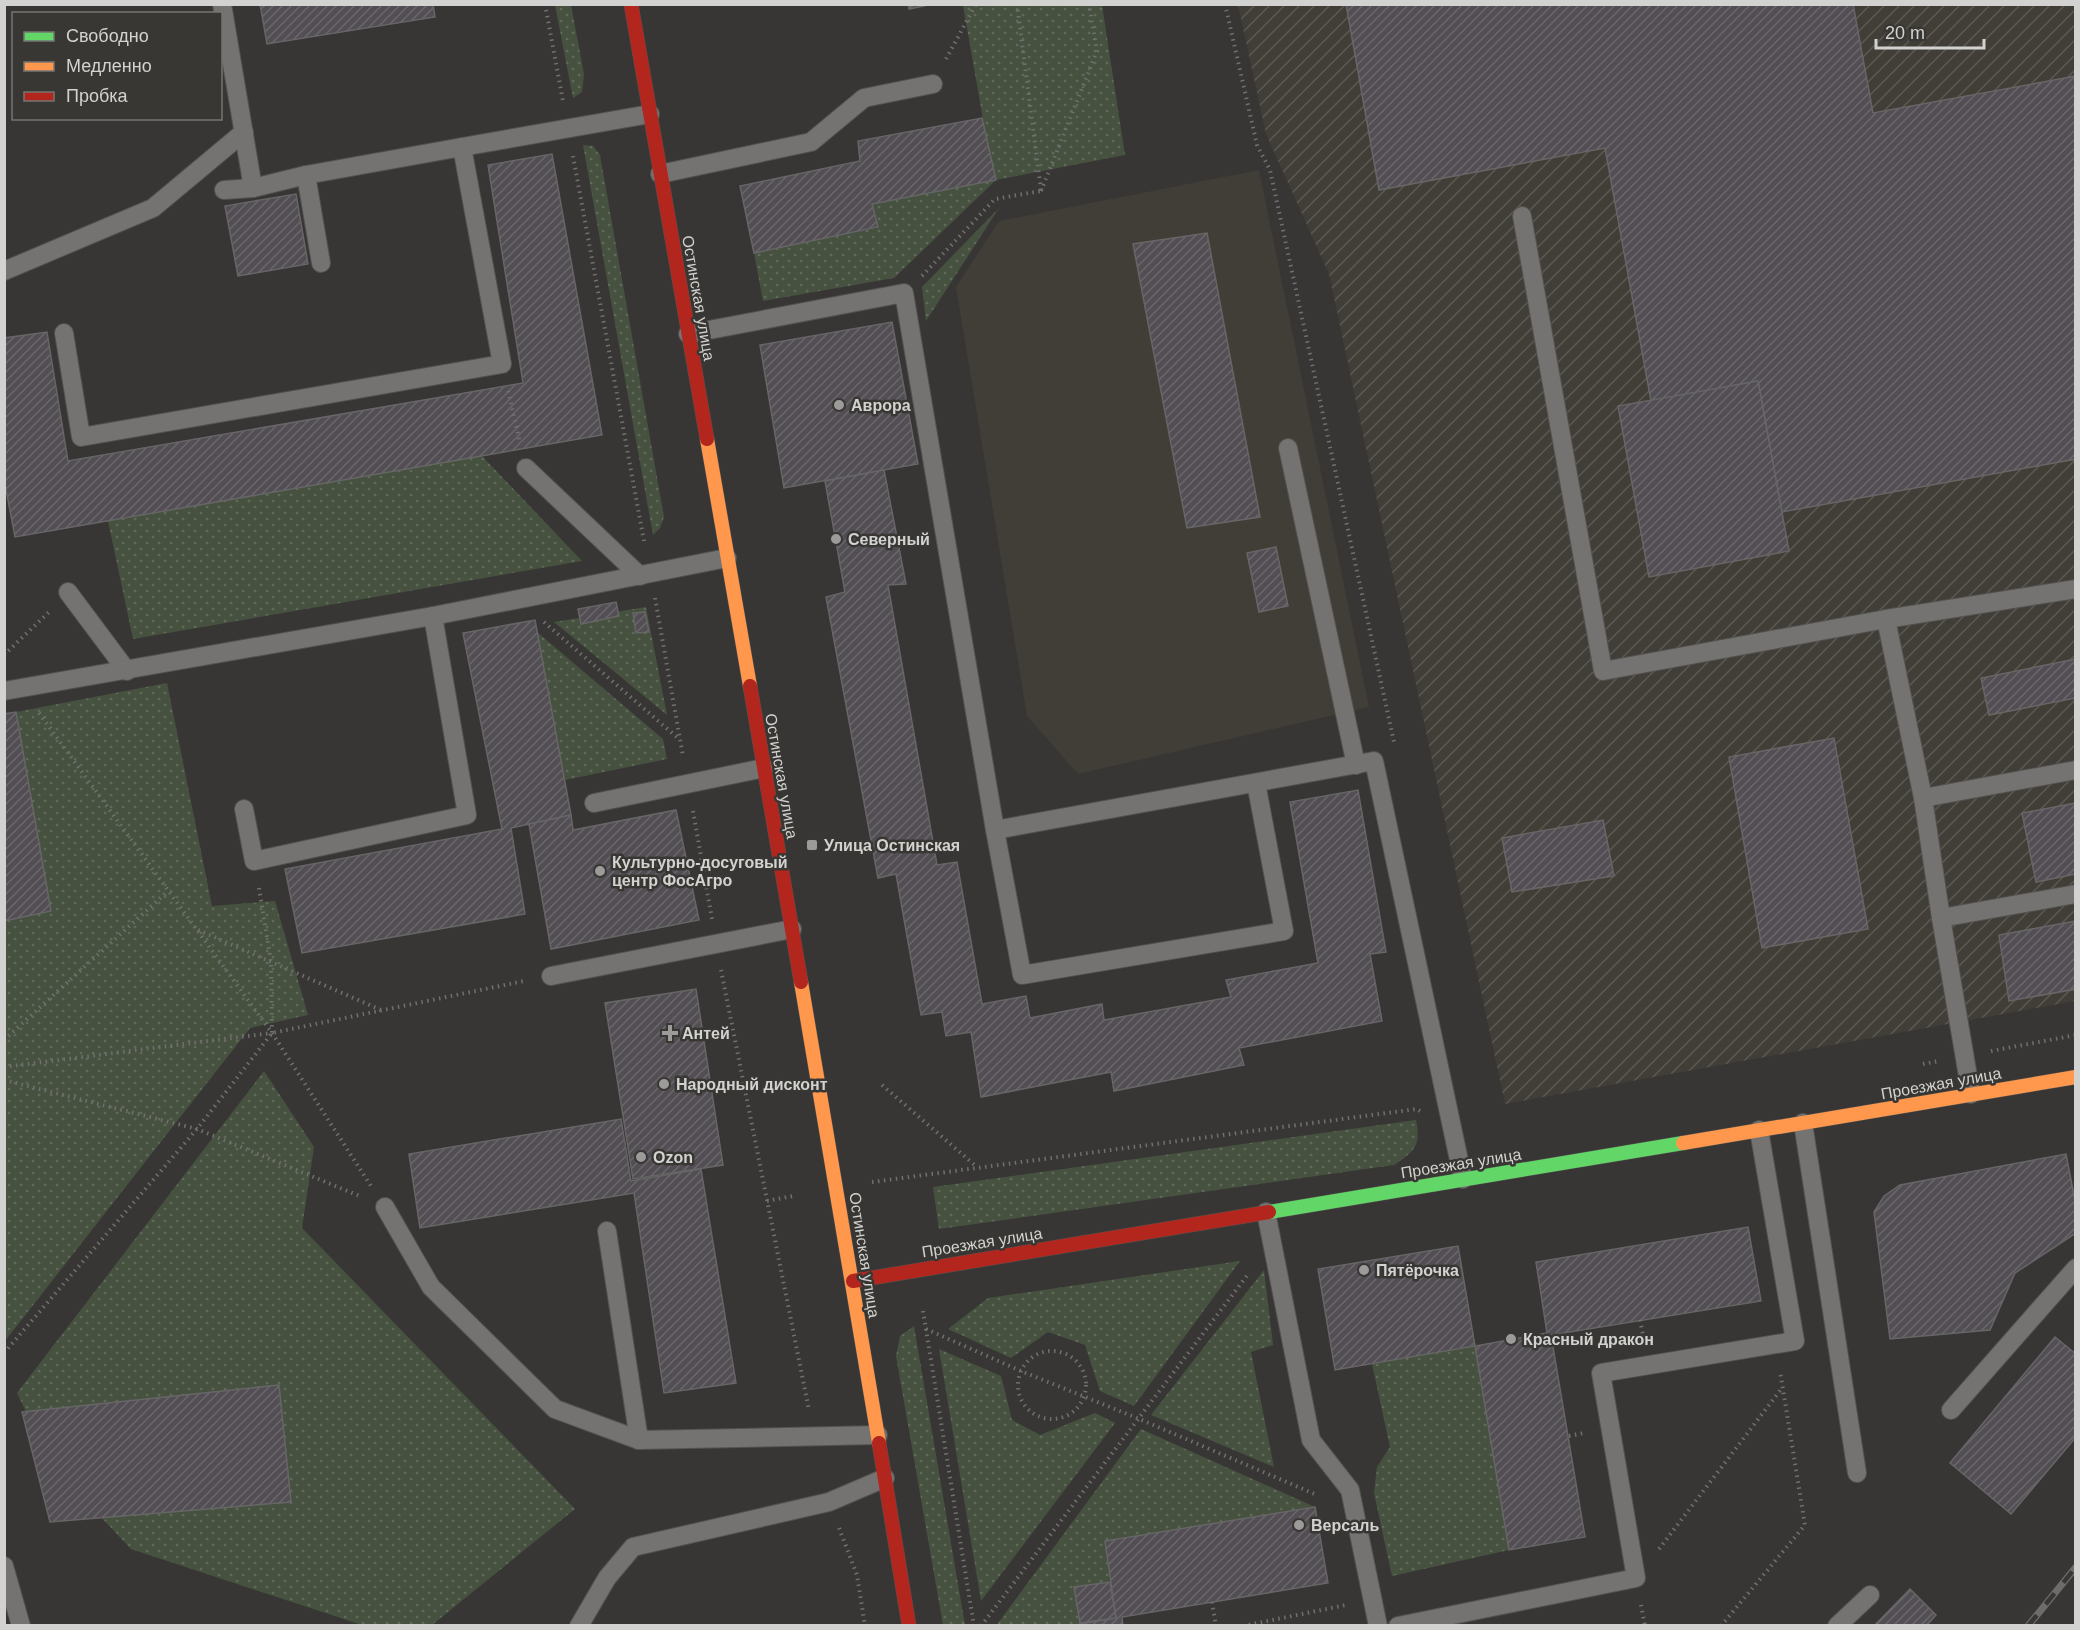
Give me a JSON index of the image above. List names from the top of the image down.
{
  "streets": {
    "street": ["Остинская улица", "Проезжая улица"]
  },
  "crossings": [
    ["Остинская улица", "Проезжая улица"]
  ],
  "places": {
    "other": [
      "Аврора",
      "Северный",
      "Культурно-досуговый центр ФосАгро",
      "Народный дисконт",
      "Ozon",
      "Пятёрочка",
      "Красный дракон",
      "Версаль"
    ],
    "transit": ["Улица Остинская"],
    "health": ["Антей"]
  },
  "legend": ["Свободно", "Медленно", "Пробка"],
  "scale_bar": "20 m"
}
